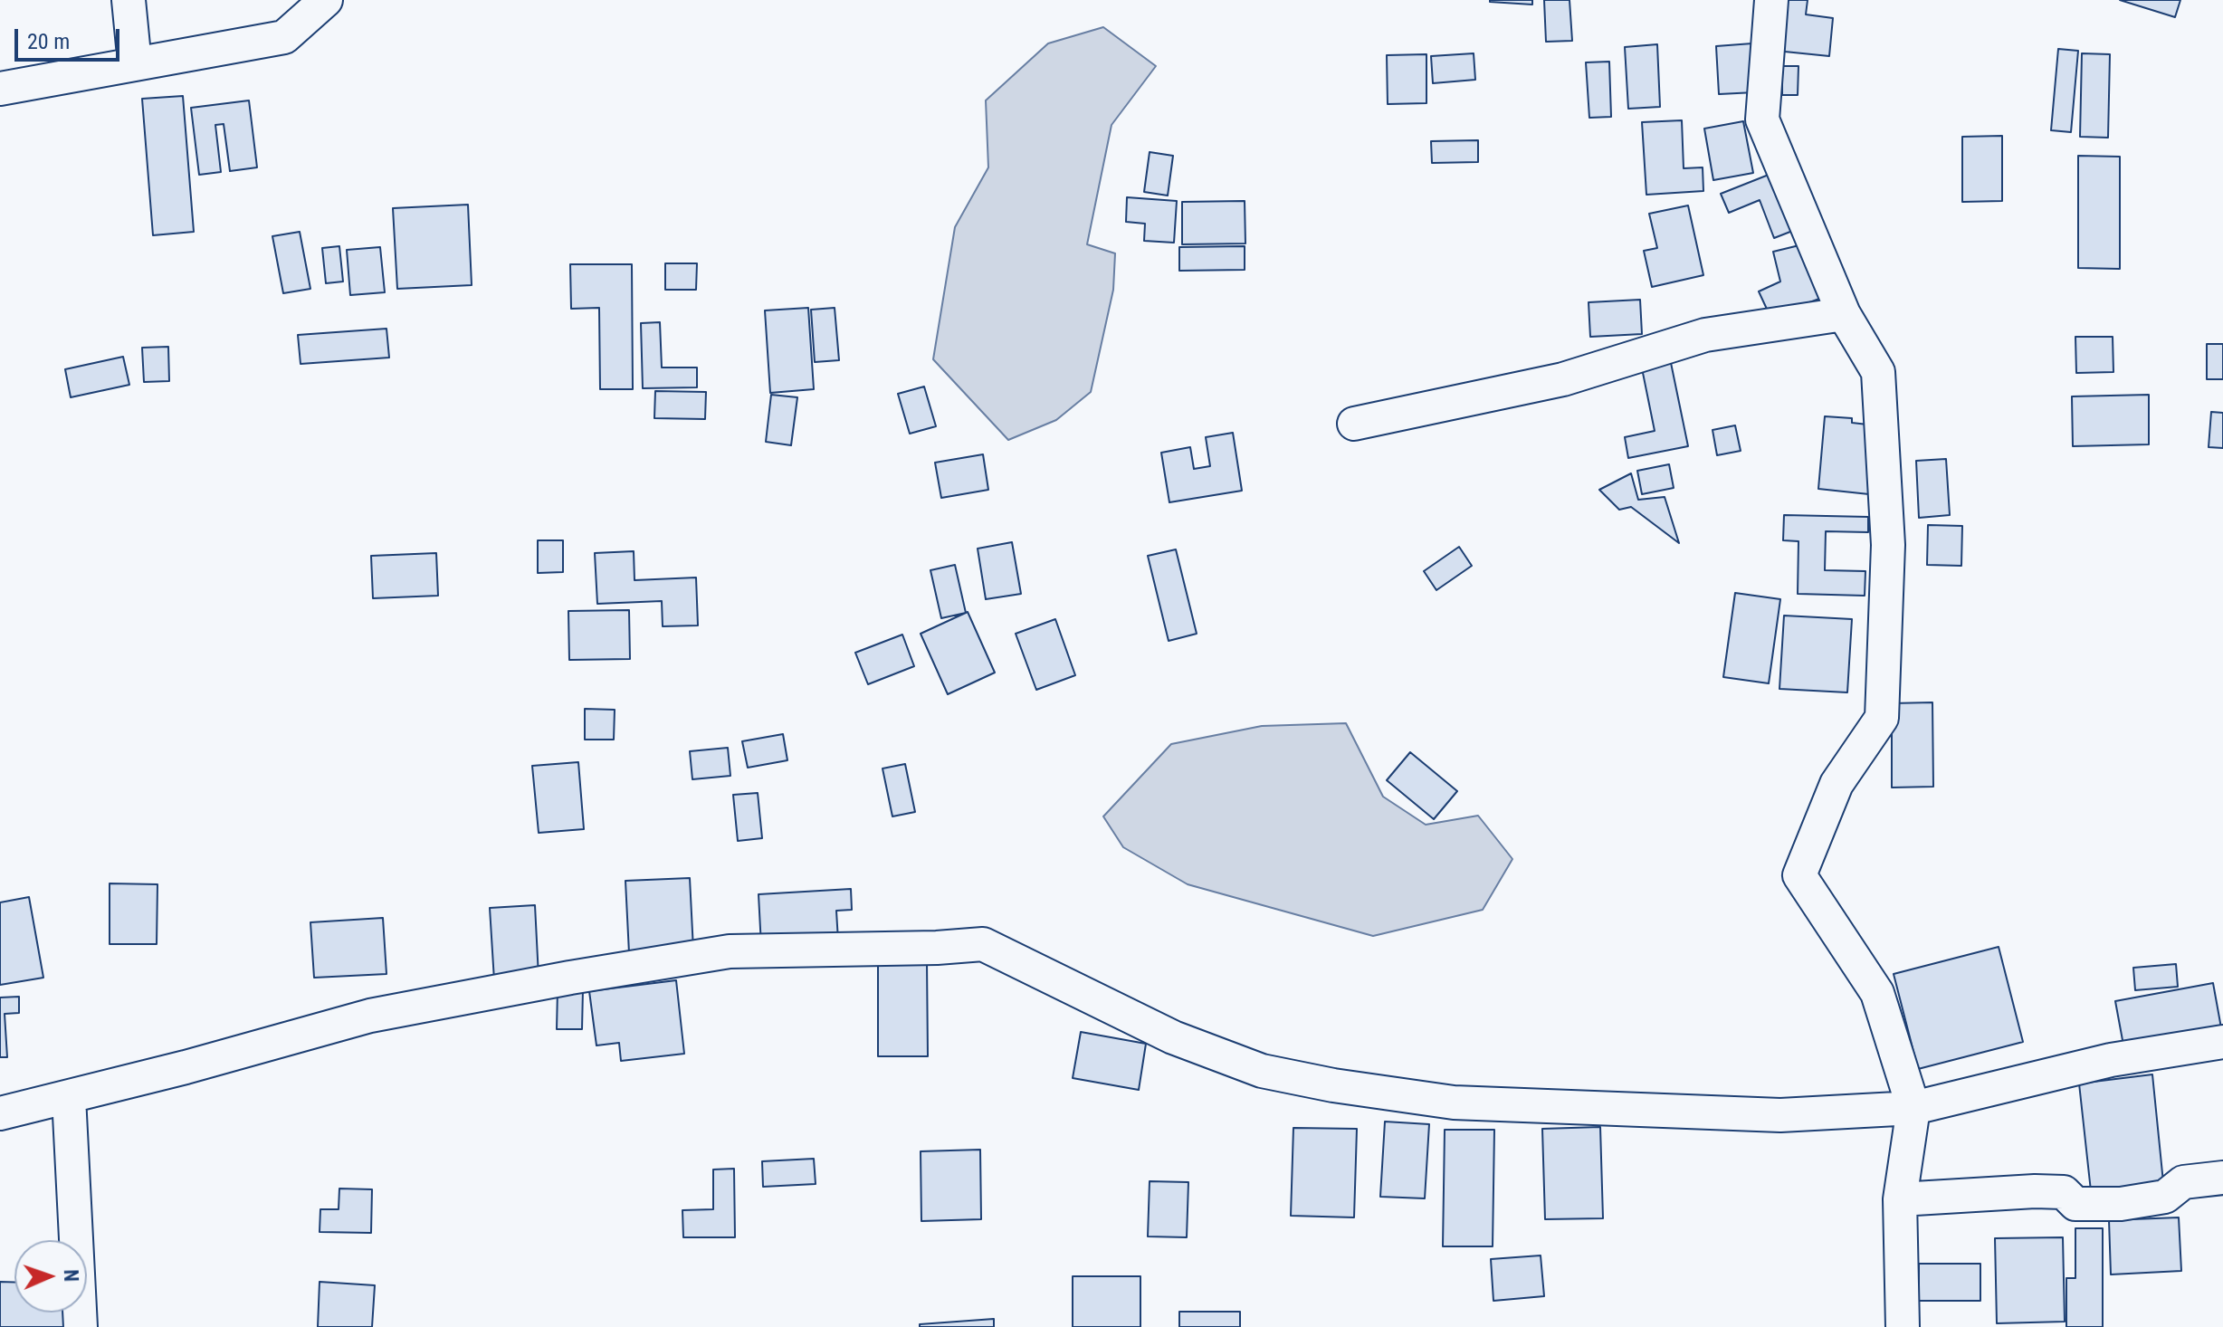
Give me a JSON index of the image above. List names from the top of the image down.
{
  "scale_bar": "20 m",
  "north": "right"
}
